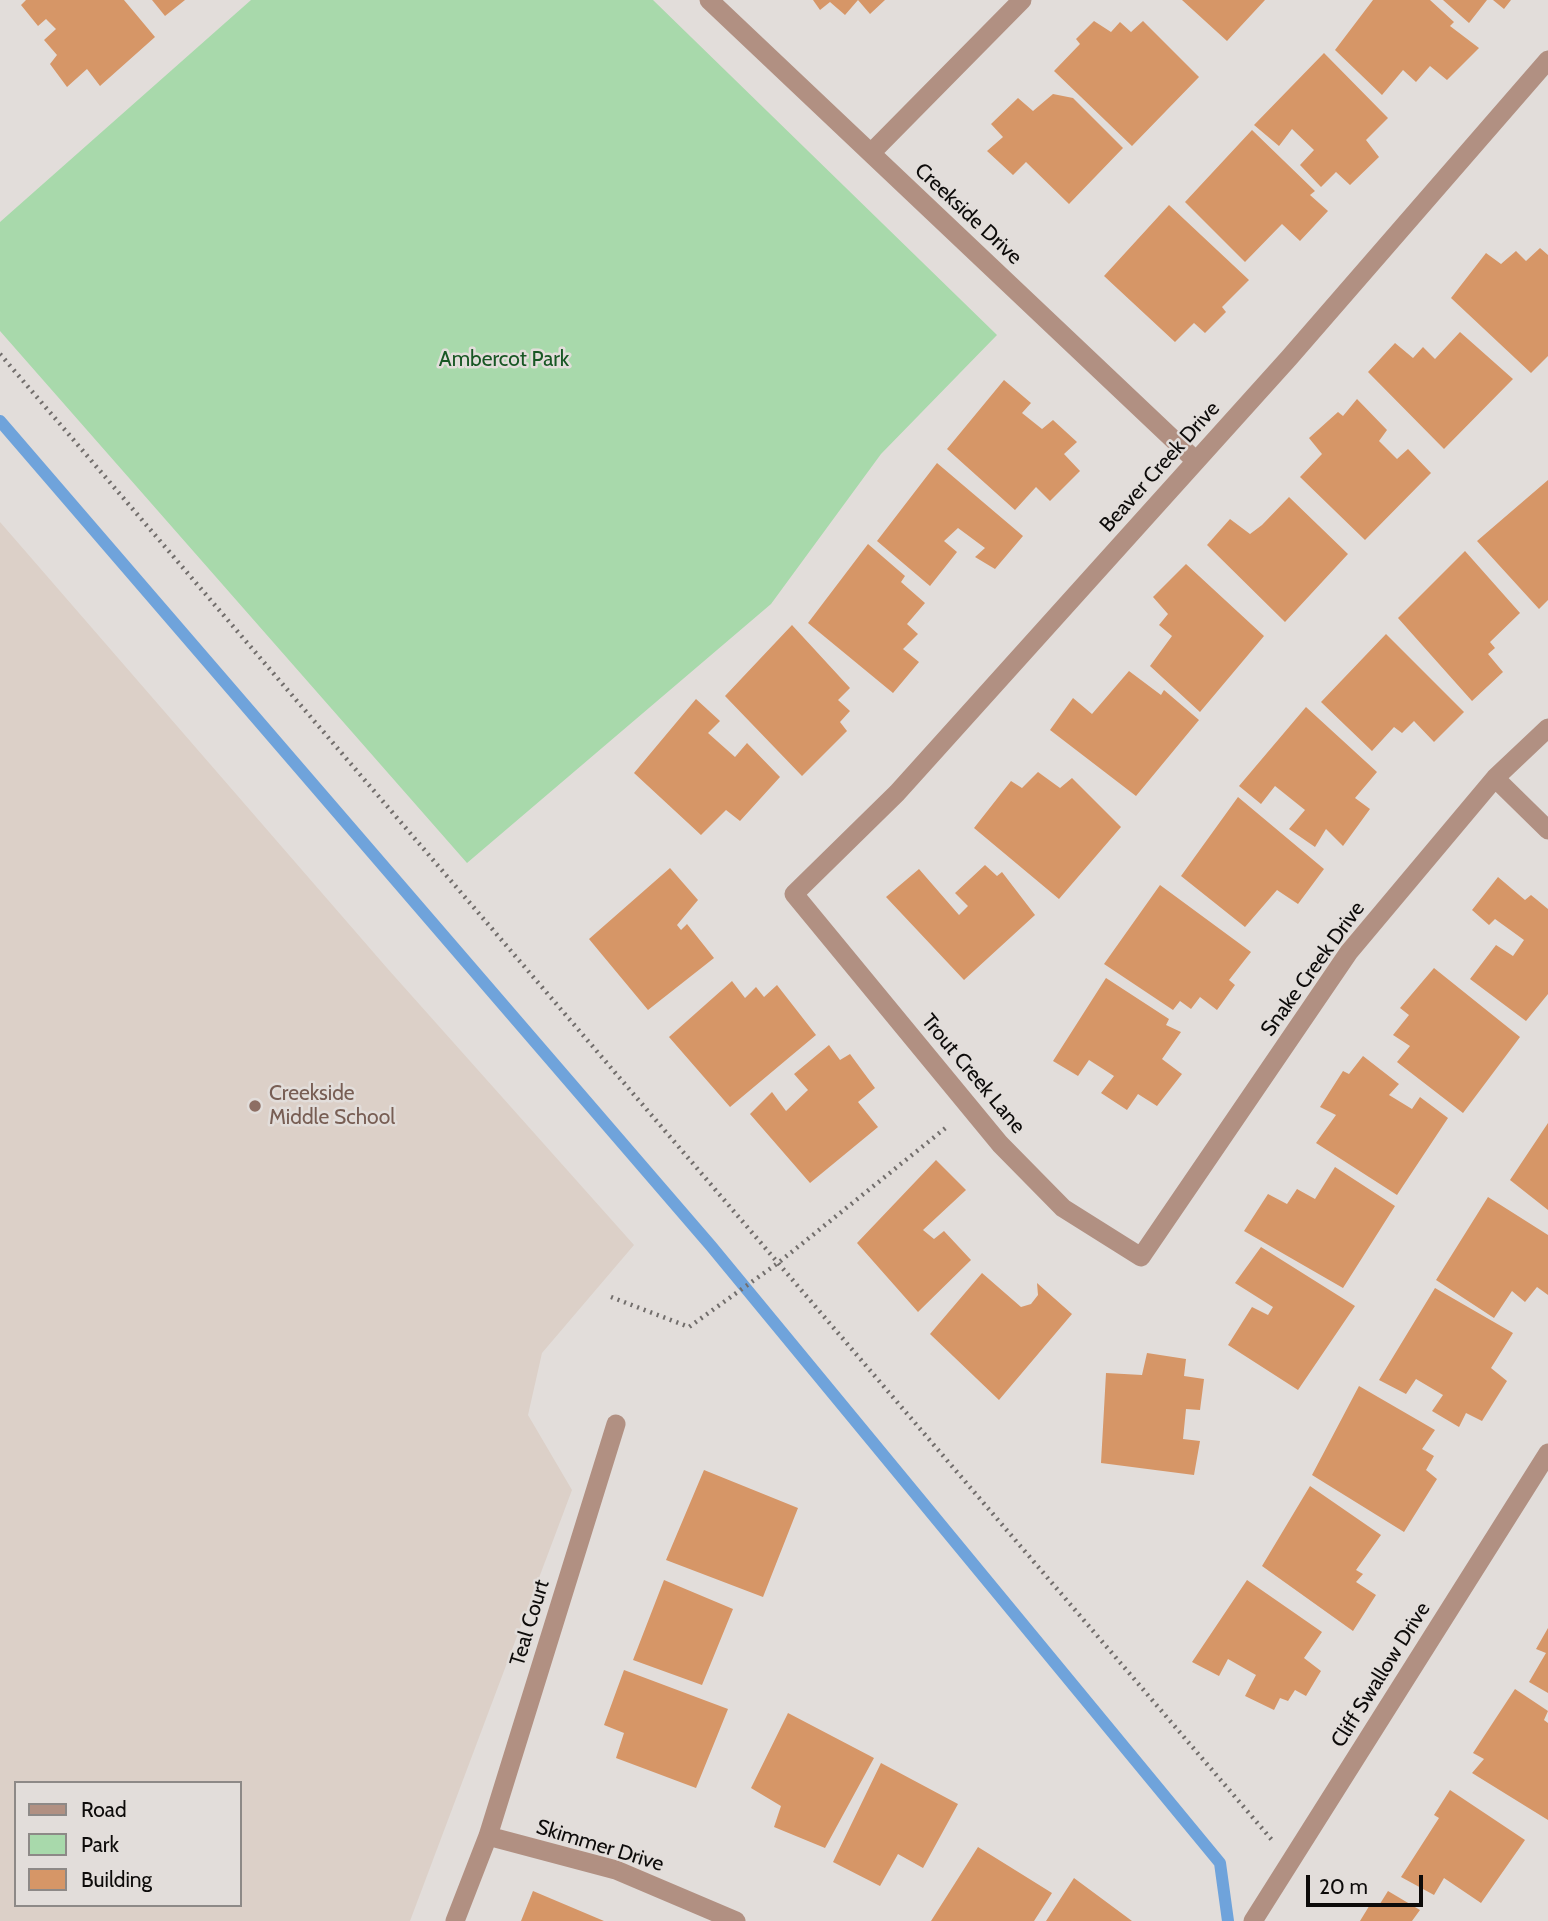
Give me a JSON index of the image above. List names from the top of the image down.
{
  "streets": {
    "street": [
      "Creekside Drive",
      "Beaver Creek Drive",
      "Snake Creek Drive",
      "Trout Creek Lane",
      "Teal Court",
      "Cliff Swallow Drive",
      "Skimmer Drive"
    ]
  },
  "crossings": [
    ["Creekside Drive", "Beaver Creek Drive"],
    ["Beaver Creek Drive", "Trout Creek Lane"],
    ["Snake Creek Drive", "Trout Creek Lane"],
    ["Teal Court", "Skimmer Drive"]
  ],
  "parks": ["Ambercot Park"],
  "places": ["Creekside Middle School"],
  "legend": ["Road", "Park", "Building"],
  "scale_bar": "20 m"
}
